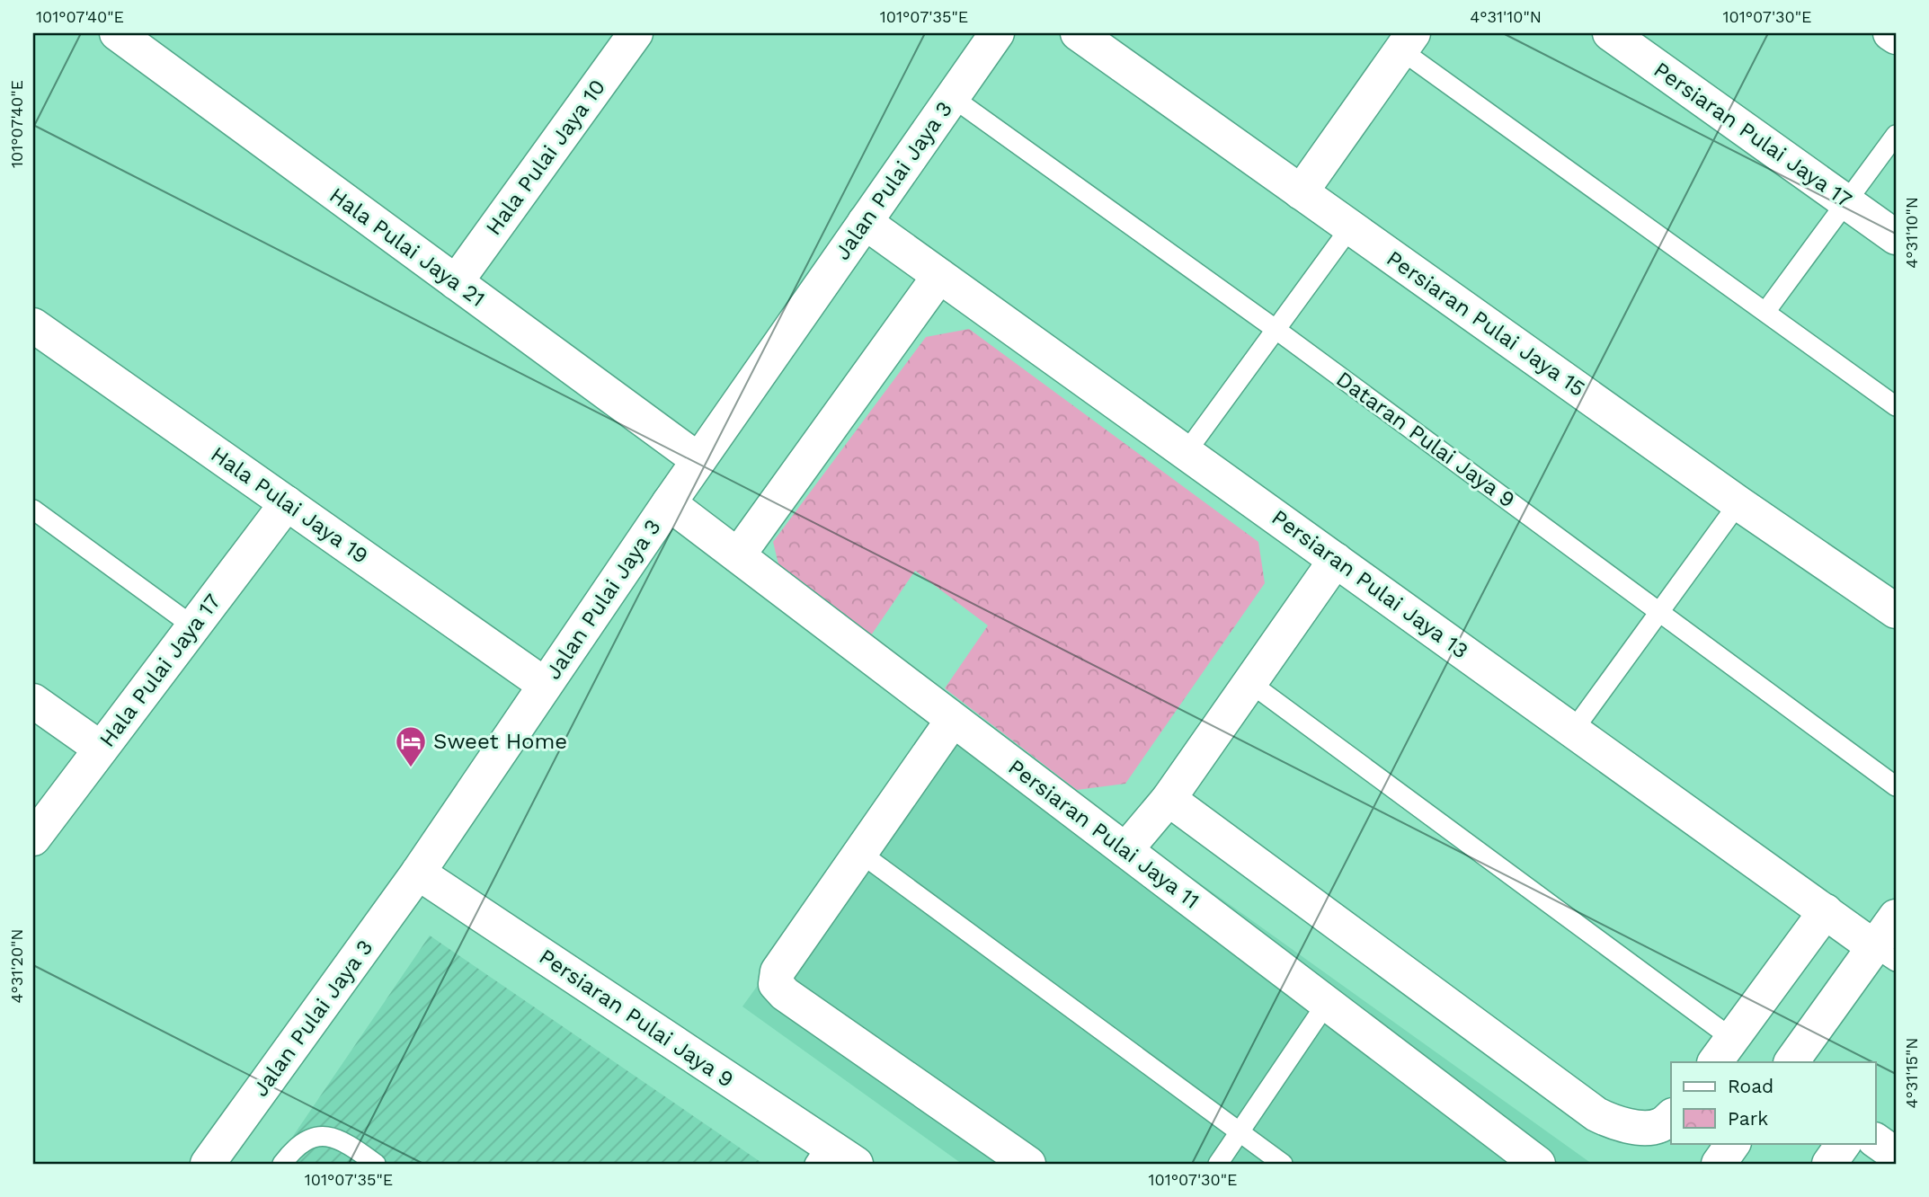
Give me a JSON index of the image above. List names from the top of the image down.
{
  "streets": {
    "street": [
      "Persiaran Pulai Jaya 17",
      "Hala Pulai Jaya 10",
      "Jalan Pulai Jaya 3",
      "Hala Pulai Jaya 21",
      "Persiaran Pulai Jaya 15",
      "Hala Pulai Jaya 19",
      "Persiaran Pulai Jaya 13",
      "Hala Pulai Jaya 17",
      "Persiaran Pulai Jaya 11",
      "Persiaran Pulai Jaya 9"
    ],
    "lane": ["Dataran Pulai Jaya 9"]
  },
  "crossings": [
    ["Hala Pulai Jaya 10", "Hala Pulai Jaya 21"],
    ["Jalan Pulai Jaya 3", "Hala Pulai Jaya 21"],
    ["Jalan Pulai Jaya 3", "Dataran Pulai Jaya 9"],
    ["Jalan Pulai Jaya 3", "Hala Pulai Jaya 19"],
    ["Jalan Pulai Jaya 3", "Persiaran Pulai Jaya 13"],
    ["Jalan Pulai Jaya 3", "Persiaran Pulai Jaya 11"],
    ["Jalan Pulai Jaya 3", "Persiaran Pulai Jaya 9"],
    ["Hala Pulai Jaya 19", "Hala Pulai Jaya 17"]
  ],
  "places": {
    "hotel": ["Sweet Home"]
  },
  "legend": ["Road", "Park"],
  "coordinates": [
    "101°07'40\"E",
    "101°07'35\"E",
    "4°31'10\"N",
    "101°07'30\"E",
    "4°31'20\"N",
    "4°31'15\"N"
  ]
}
